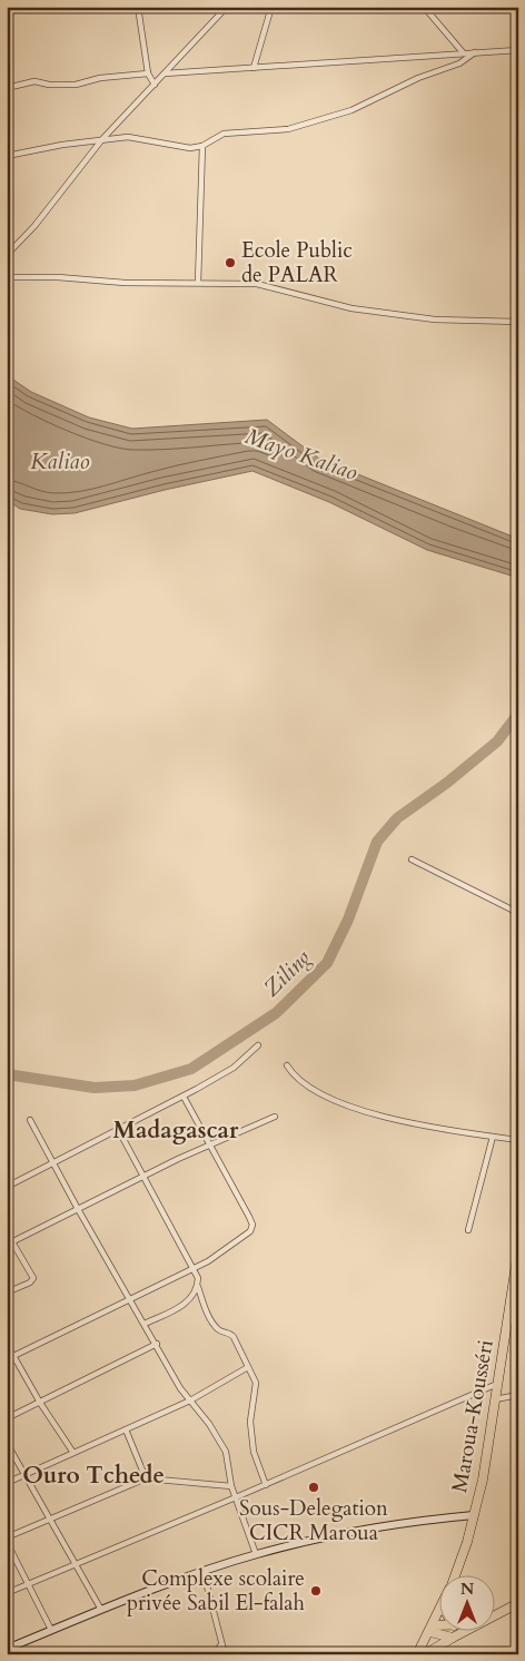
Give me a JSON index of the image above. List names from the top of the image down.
{
  "streets": {
    "main road": ["Maroua-Kousséri"]
  },
  "districts": ["Madagascar", "Ouro Tchede"],
  "water": ["Mayo Kaliao", "Kaliao", "Ziling"],
  "places": ["Ecole Public de PALAR", "Sous-Delegation CICR Maroua", "Complexe scolaire privée Sabil El-falah"],
  "north": "top"
}
